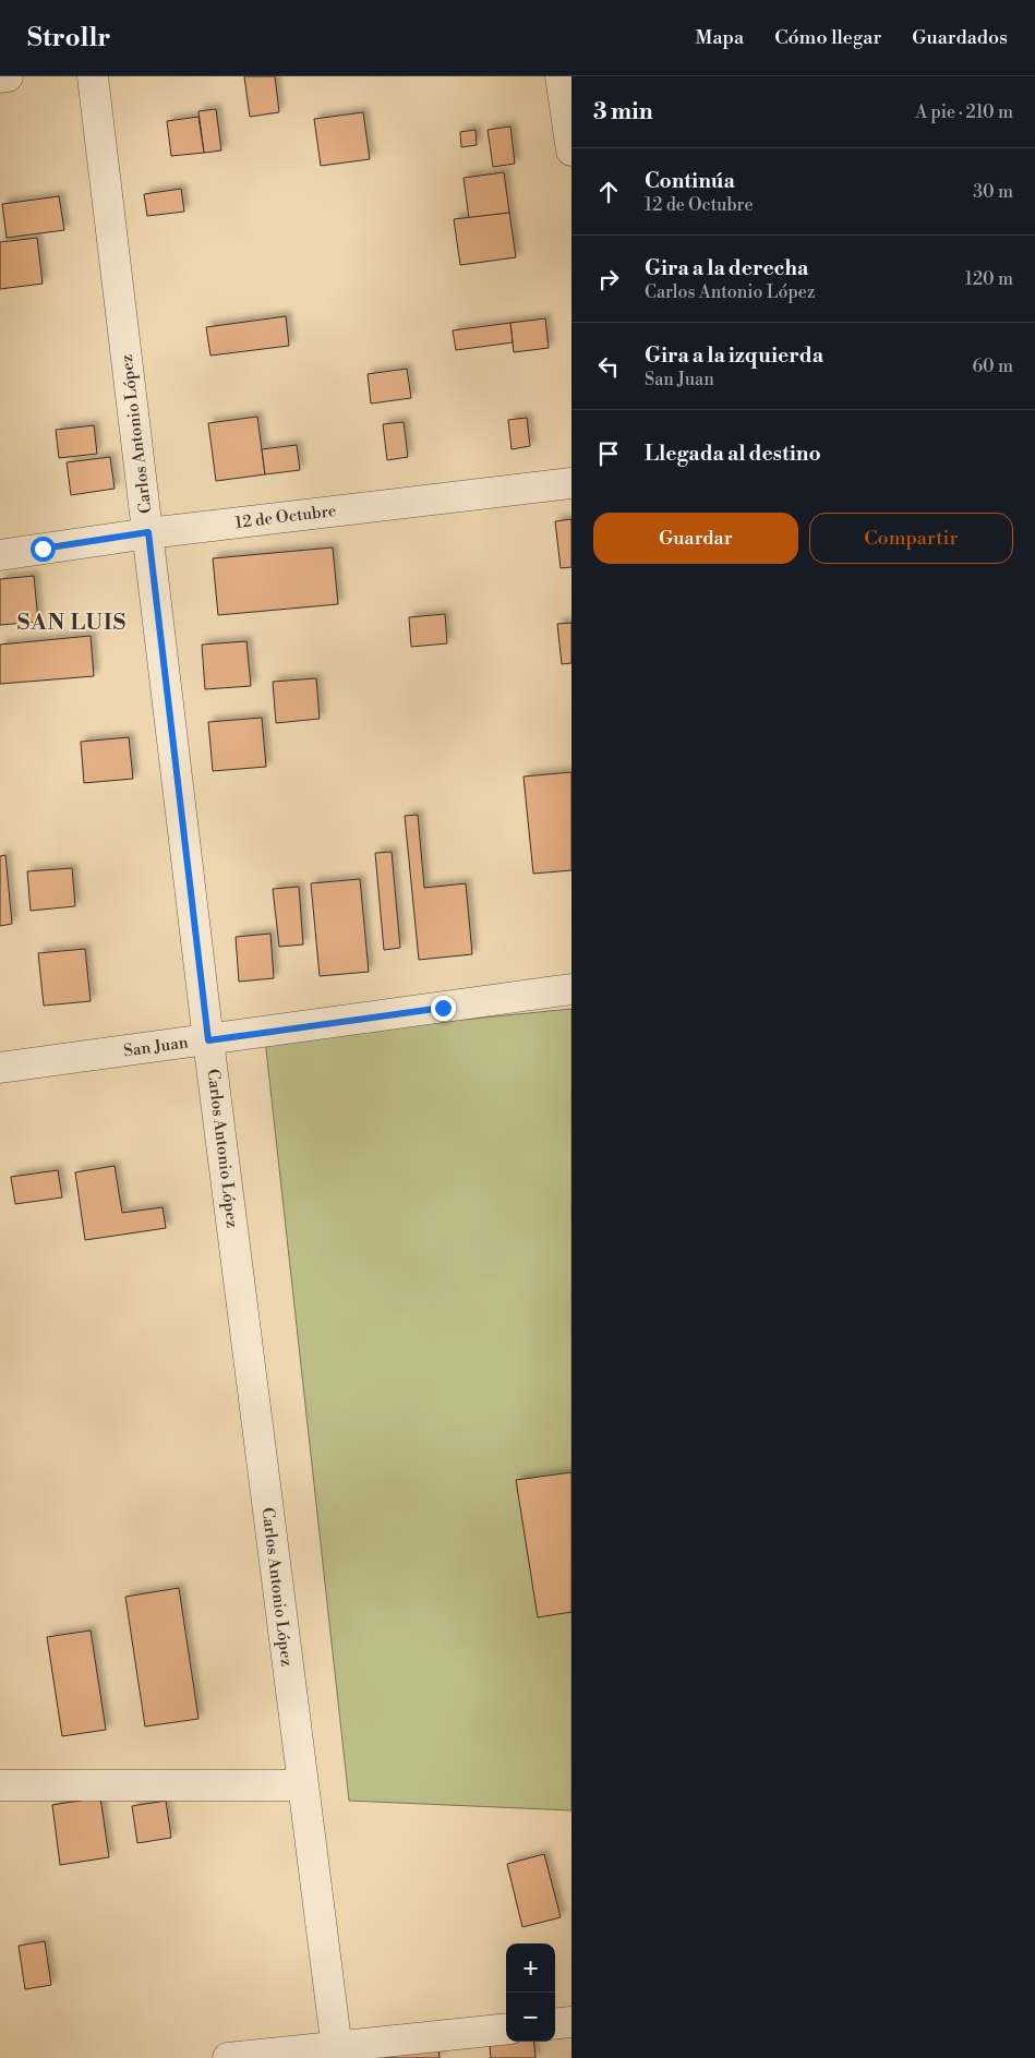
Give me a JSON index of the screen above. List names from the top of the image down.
{
  "streets": {
    "street": ["Carlos Antonio López", "12 de Octubre", "San Juan"]
  },
  "crossings": [
    ["Carlos Antonio López", "12 de Octubre"],
    ["Carlos Antonio López", "San Juan"]
  ],
  "districts": ["SAN LUIS"],
  "page": {
    "header": "Strollr",
    "nav": ["Mapa", "Cómo llegar", "Guardados"],
    "heading": ["3 min", "A pie · 210 m"],
    "list": [
      ["Continúa", "12 de Octubre", "30 m"],
      ["Gira a la derecha", "Carlos Antonio López", "120 m"],
      ["Gira a la izquierda", "San Juan", "60 m"],
      "Llegada al destino"
    ],
    "buttons": ["Guardar", "Compartir"],
    "map_buttons": ["+", "−"]
  }
}
